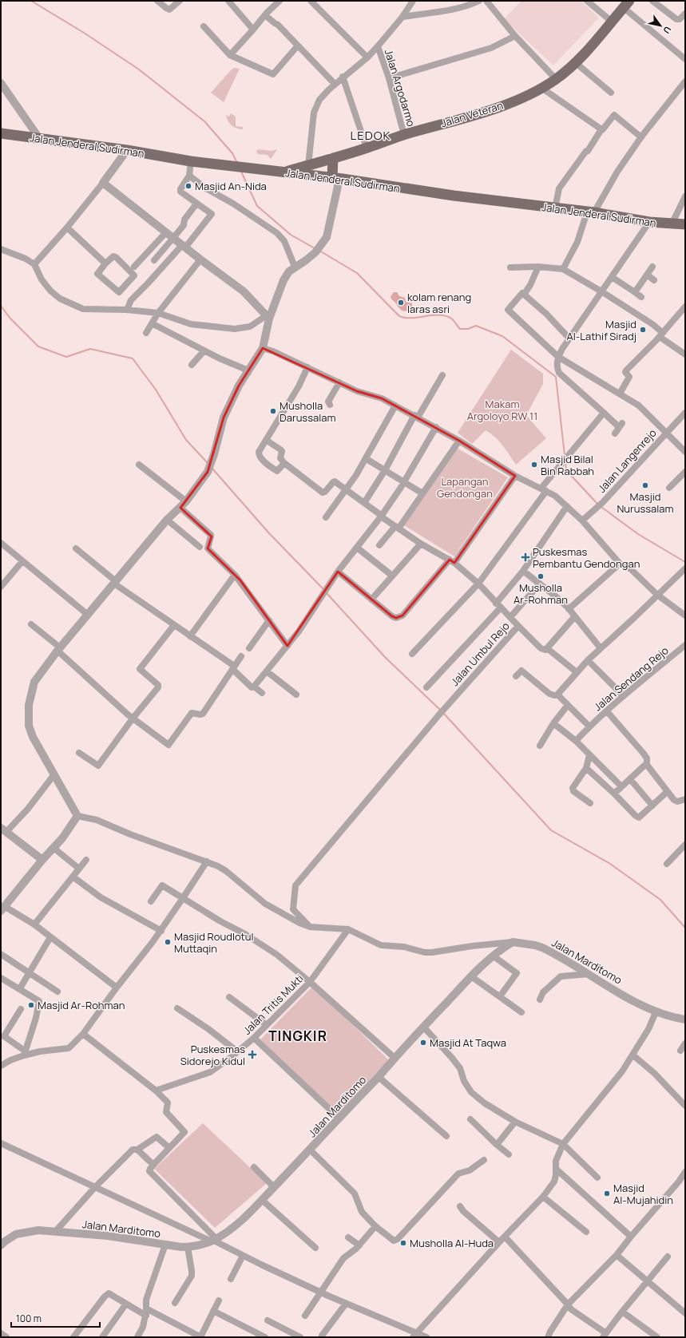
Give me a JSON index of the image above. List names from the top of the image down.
{
  "streets": {
    "main road": ["Jalan Veteran", "Jalan Jenderal Sudirman"],
    "street": [
      "Jalan Argodarmo",
      "Jalan Langenrejo",
      "Jalan Umbul Rejo",
      "Jalan Sendang Rejo",
      "Jalan Marditomo",
      "Jalan Tritis Mukti"
    ]
  },
  "crossings": [
    ["Jalan Argodarmo", "Jalan Veteran"],
    ["Jalan Veteran", "Jalan Jenderal Sudirman"]
  ],
  "districts": ["LEDOK", "TINGKIR"],
  "parks": ["Makam Argoloyo RW 11", "Lapangan Gendongan"],
  "places": {
    "other": [
      "Masjid An-Nida",
      "kolam renang laras asri",
      "Masjid Al-Lathif Siradj",
      "Musholla Darussalam",
      "Masjid Bilal Bin Rabbah",
      "Masjid Nurussalam",
      "Musholla Ar-Rohman",
      "Masjid Roudlotul Muttaqin",
      "Masjid Ar-Rohman",
      "Masjid At Taqwa",
      "Masjid Al-Mujahidin",
      "Musholla Al-Huda"
    ],
    "health": ["Puskesmas Pembantu Gendongan", "Puskesmas Sidorejo Kidul"]
  },
  "scale_bar": "100 m",
  "north": "bottom right"
}
